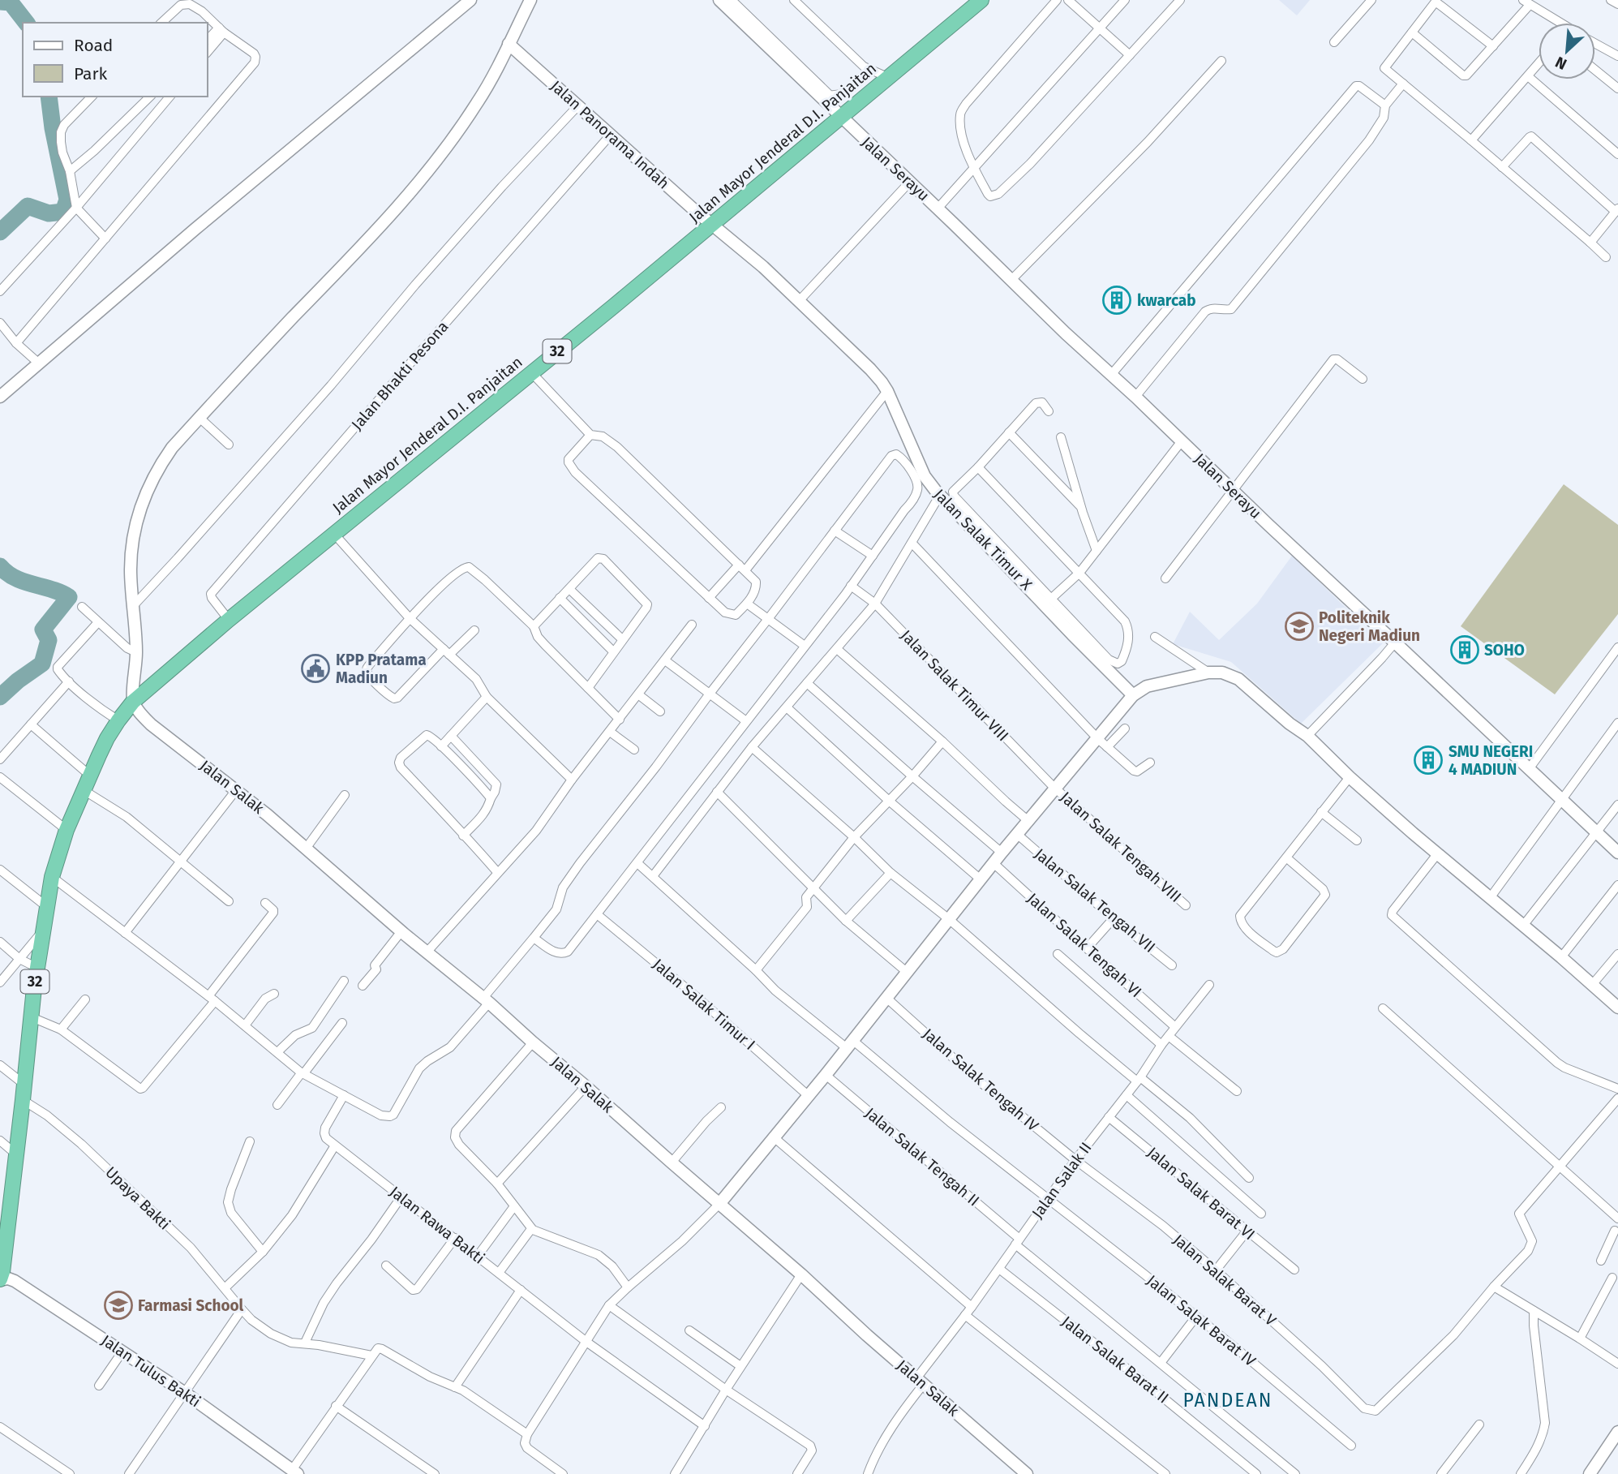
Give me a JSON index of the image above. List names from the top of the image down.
{
  "streets": {
    "highway": ["Jalan Mayor Jenderal D.I. Panjaitan", "32"],
    "street": [
      "Jalan Panorama Indah",
      "Jalan Serayu",
      "Jalan Bhakti Pesona",
      "Jalan Salak Timur X",
      "Jalan Salak Timur VIII",
      "Jalan Salak",
      "Jalan Salak Tengah VIII",
      "Jalan Salak Tengah VII",
      "Jalan Salak Tengah VI",
      "Jalan Salak Timur I",
      "Jalan Salak Tengah IV",
      "Jalan Salak Tengah II",
      "Jalan Salak II",
      "Jalan Salak Barat VI",
      "Upaya Bakti",
      "Jalan Rawa Bakti",
      "Jalan Salak Barat V",
      "Jalan Salak Barat IV",
      "Jalan Salak Barat II",
      "Jalan Tulus Bakti"
    ]
  },
  "crossings": [
    ["Jalan Panorama Indah", "Jalan Mayor Jenderal D.I. Panjaitan"],
    ["Jalan Panorama Indah", "Jalan Bhakti Pesona"],
    ["Jalan Panorama Indah", "Jalan Salak Timur X"],
    ["Jalan Mayor Jenderal D.I. Panjaitan", "Jalan Serayu"],
    ["Jalan Mayor Jenderal D.I. Panjaitan", "32"],
    ["Jalan Mayor Jenderal D.I. Panjaitan", "Jalan Bhakti Pesona"],
    ["Jalan Mayor Jenderal D.I. Panjaitan", "Jalan Salak Timur X"],
    ["Jalan Mayor Jenderal D.I. Panjaitan", "Jalan Salak"],
    ["32", "Jalan Salak"],
    ["32", "Upaya Bakti"],
    ["32", "Jalan Tulus Bakti"],
    ["Jalan Salak Timur VIII", "Jalan Salak Tengah VIII"],
    ["Jalan Salak", "Jalan Salak II"],
    ["Jalan Salak Tengah VI", "Jalan Salak II"],
    ["Jalan Salak Tengah IV", "Jalan Salak II"],
    ["Jalan Salak Tengah IV", "Jalan Salak Barat V"],
    ["Jalan Salak Tengah II", "Jalan Salak II"],
    ["Jalan Salak II", "Jalan Salak Barat VI"],
    ["Jalan Salak II", "Jalan Salak Barat V"],
    ["Jalan Salak II", "Jalan Salak Barat IV"],
    ["Jalan Salak II", "Jalan Salak Barat II"]
  ],
  "districts": ["PANDEAN"],
  "places": {
    "building": ["kwarcab", "SOHO", "SMU NEGERI 4 MADIUN"],
    "school or university": ["Politeknik Negeri Madiun", "Farmasi School"],
    "public building": ["KPP Pratama Madiun"]
  },
  "legend": ["Road", "Park"],
  "north": "bottom left"
}
